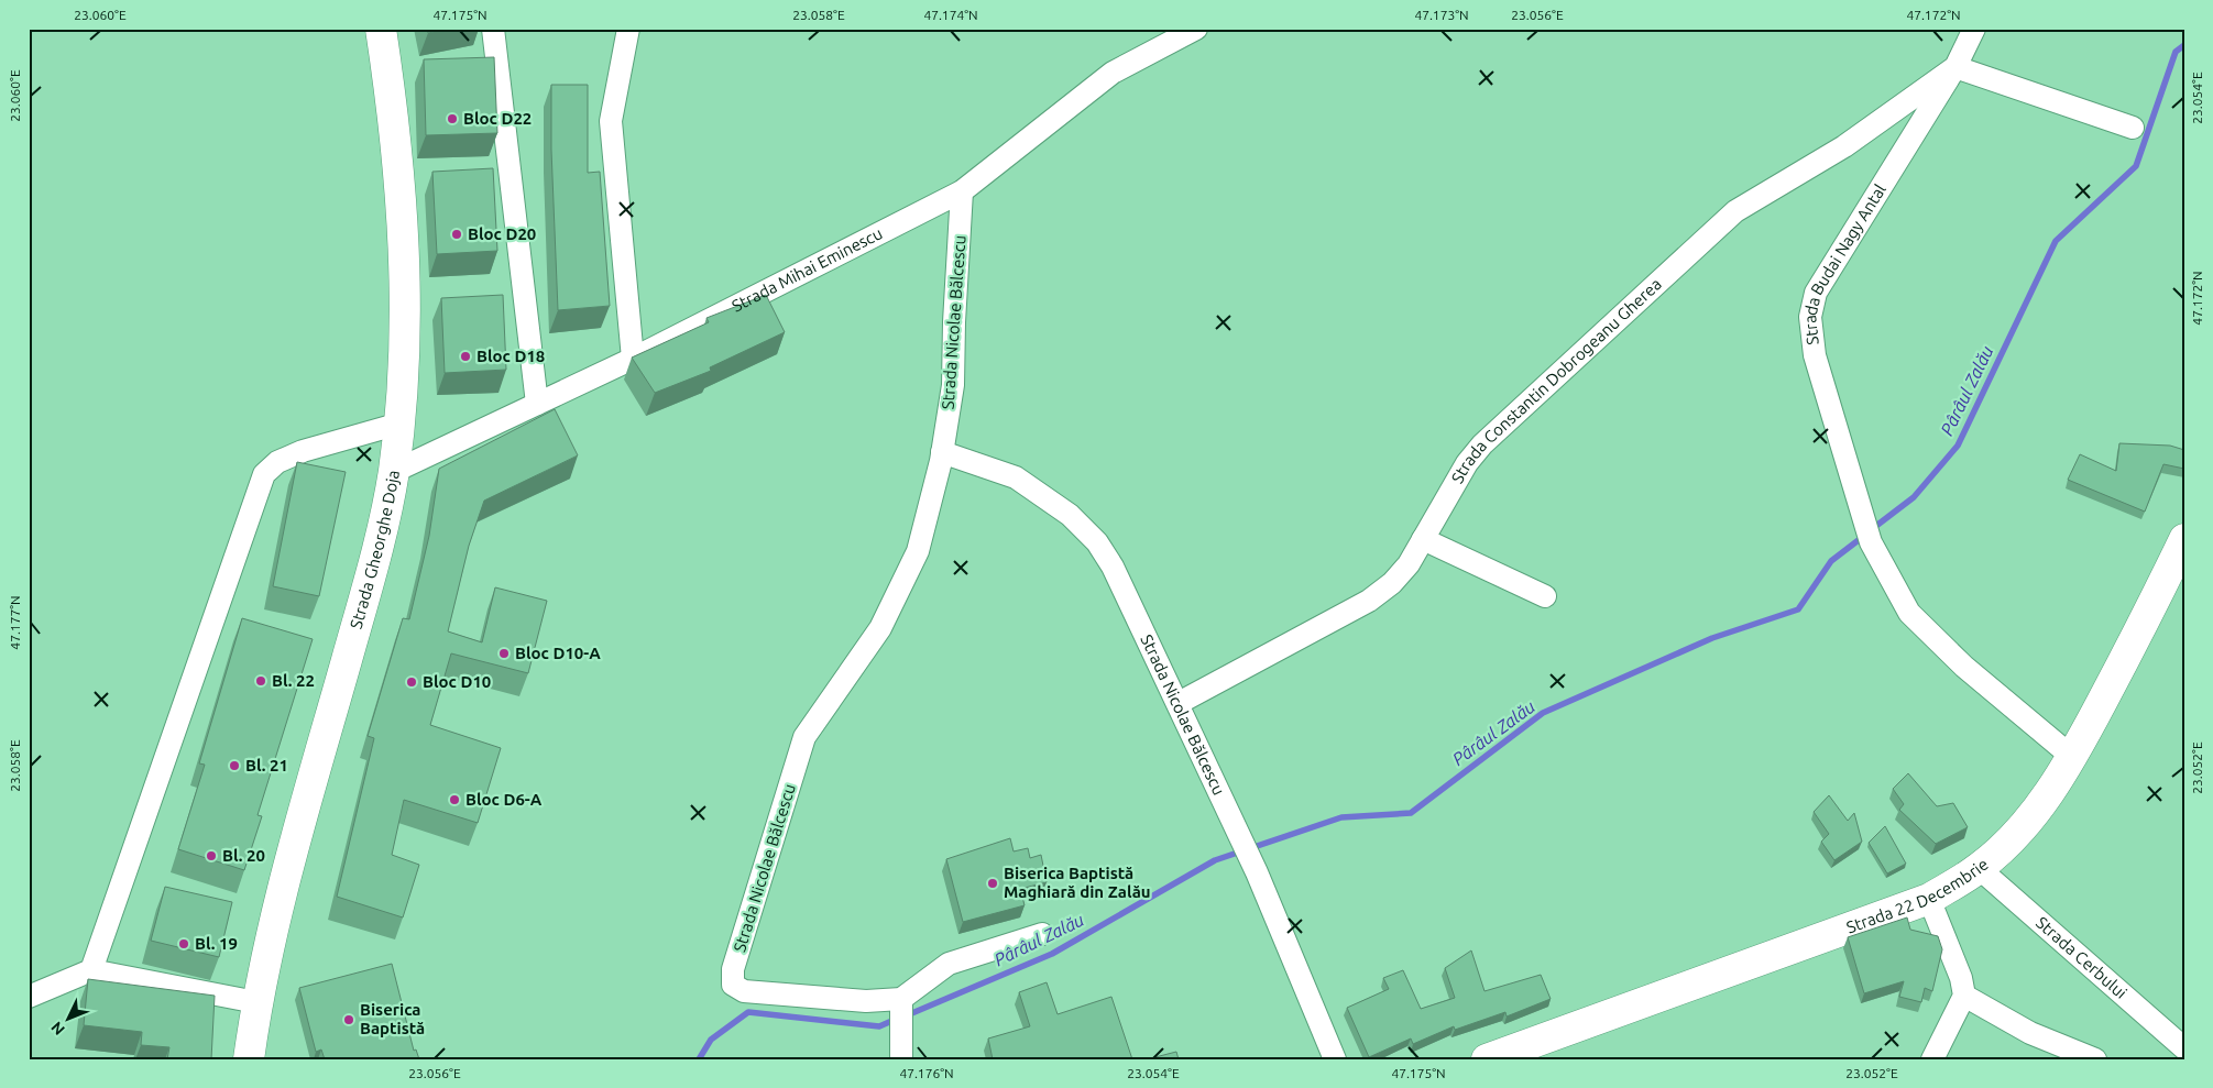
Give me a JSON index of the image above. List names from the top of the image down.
{
  "streets": {
    "main road": ["Strada Gheorghe Doja", "Strada 22 Decembrie"],
    "street": [
      "Strada Budai Nagy Antal",
      "Strada Mihai Eminescu",
      "Strada Nicolae Bălcescu",
      "Strada Constantin Dobrogeanu Gherea",
      "Strada Cerbului"
    ]
  },
  "crossings": [
    ["Strada Budai Nagy Antal", "Strada Constantin Dobrogeanu Gherea"],
    ["Strada Budai Nagy Antal", "Strada 22 Decembrie"],
    ["Strada Mihai Eminescu", "Strada Nicolae Bălcescu"],
    ["Strada Mihai Eminescu", "Strada Gheorghe Doja"],
    ["Strada Nicolae Bălcescu", "Strada Constantin Dobrogeanu Gherea"],
    ["Strada 22 Decembrie", "Strada Cerbului"]
  ],
  "water": ["Pârâul Zalău"],
  "places": [
    "Bloc D22",
    "Bloc D20",
    "Bloc D18",
    "Bloc D10-A",
    "Bl. 22",
    "Bloc D10",
    "Bl. 21",
    "Bloc D6-A",
    "Bl. 20",
    "Biserica Baptistă Maghiară din Zalău",
    "Bl. 19",
    "Biserica Baptistă"
  ],
  "north": "bottom left",
  "coordinates": [
    "23.060°E",
    "47.175°N",
    "23.058°E",
    "47.174°N",
    "47.173°N",
    "23.056°E",
    "47.172°N",
    "23.054°E",
    "47.177°N",
    "23.052°E",
    "47.176°N"
  ]
}
